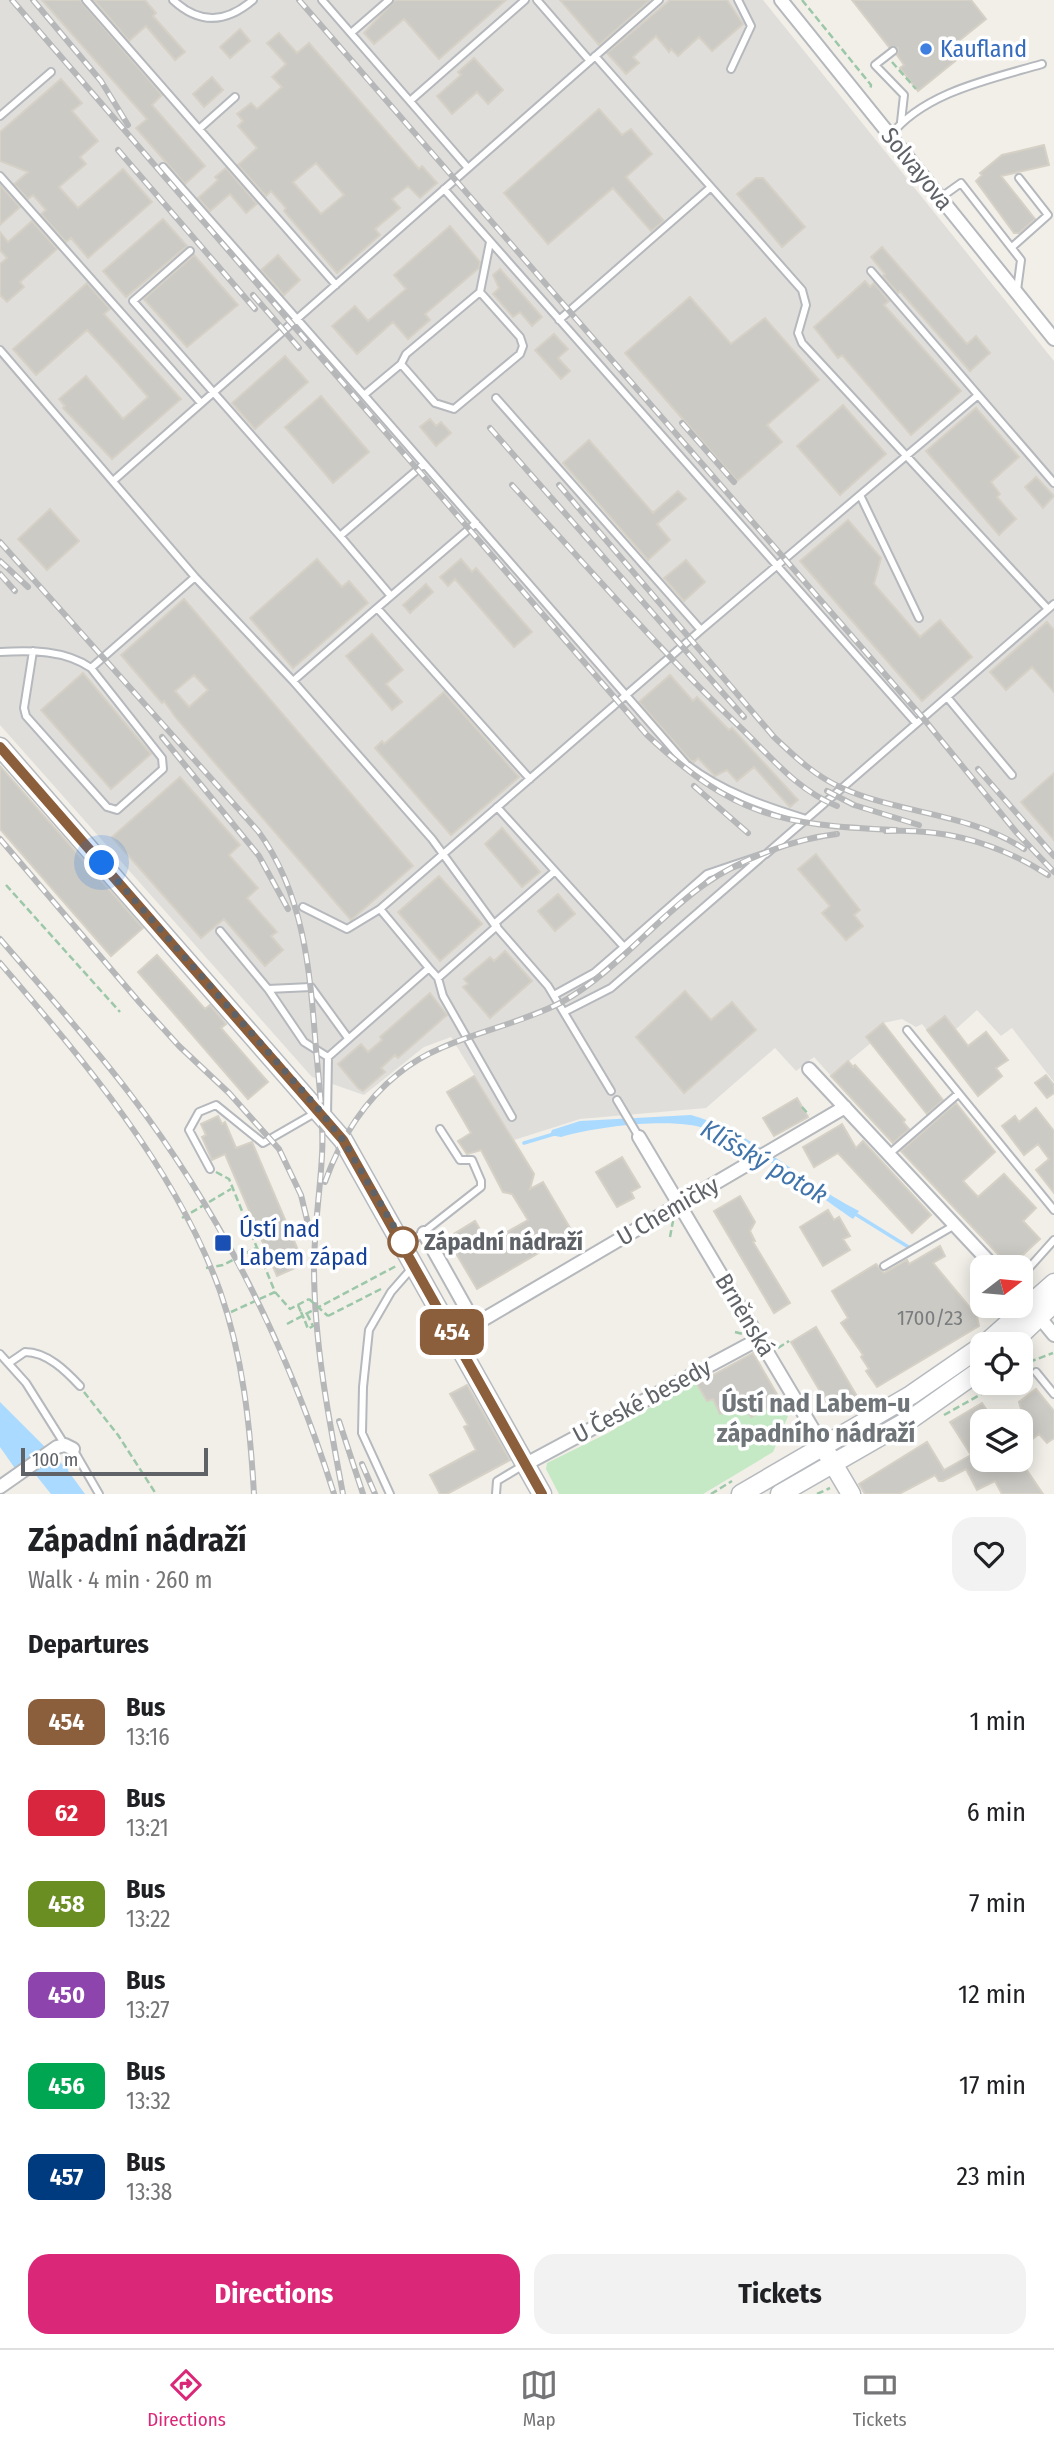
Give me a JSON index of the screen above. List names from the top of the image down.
{
  "streets": {
    "street": [
      "Solvayova",
      "U Chemičky",
      "Brněnská",
      "U České besedy"
    ]
  },
  "crossings": [
    ["U Chemičky", "Brněnská"],
    ["Brněnská", "U České besedy"]
  ],
  "districts": ["Ústí nad Labem-u západního nádraží"],
  "water": ["Klíšský potok"],
  "places": {
    "other": ["Kaufland", "Západní nádraží"],
    "transit": ["Ústí nad Labem západ"]
  },
  "lines": ["bus line 454"],
  "house_numbers": ["1700/23"],
  "scale_bar": "100 m",
  "north": "right",
  "page": {
    "on_map": "454",
    "scale": "100 m",
    "heading": [
      ["Západní nádraží", "Walk · 4 min · 260 m"],
      "Departures"
    ],
    "list": [
      {
        "mark": "454",
        "name": "Bus",
        "note": "13:16",
        "value": "1 min"
      },
      {
        "mark": "62",
        "name": "Bus",
        "note": "13:21",
        "value": "6 min"
      },
      {
        "mark": "458",
        "name": "Bus",
        "note": "13:22",
        "value": "7 min"
      },
      {
        "mark": "450",
        "name": "Bus",
        "note": "13:27",
        "value": "12 min"
      },
      {
        "mark": "456",
        "name": "Bus",
        "note": "13:32",
        "value": "17 min"
      },
      {
        "mark": "457",
        "name": "Bus",
        "note": "13:38",
        "value": "23 min"
      }
    ],
    "buttons": ["Directions", "Tickets"],
    "tabs": ["Directions", "Map", "Tickets"]
  }
}
